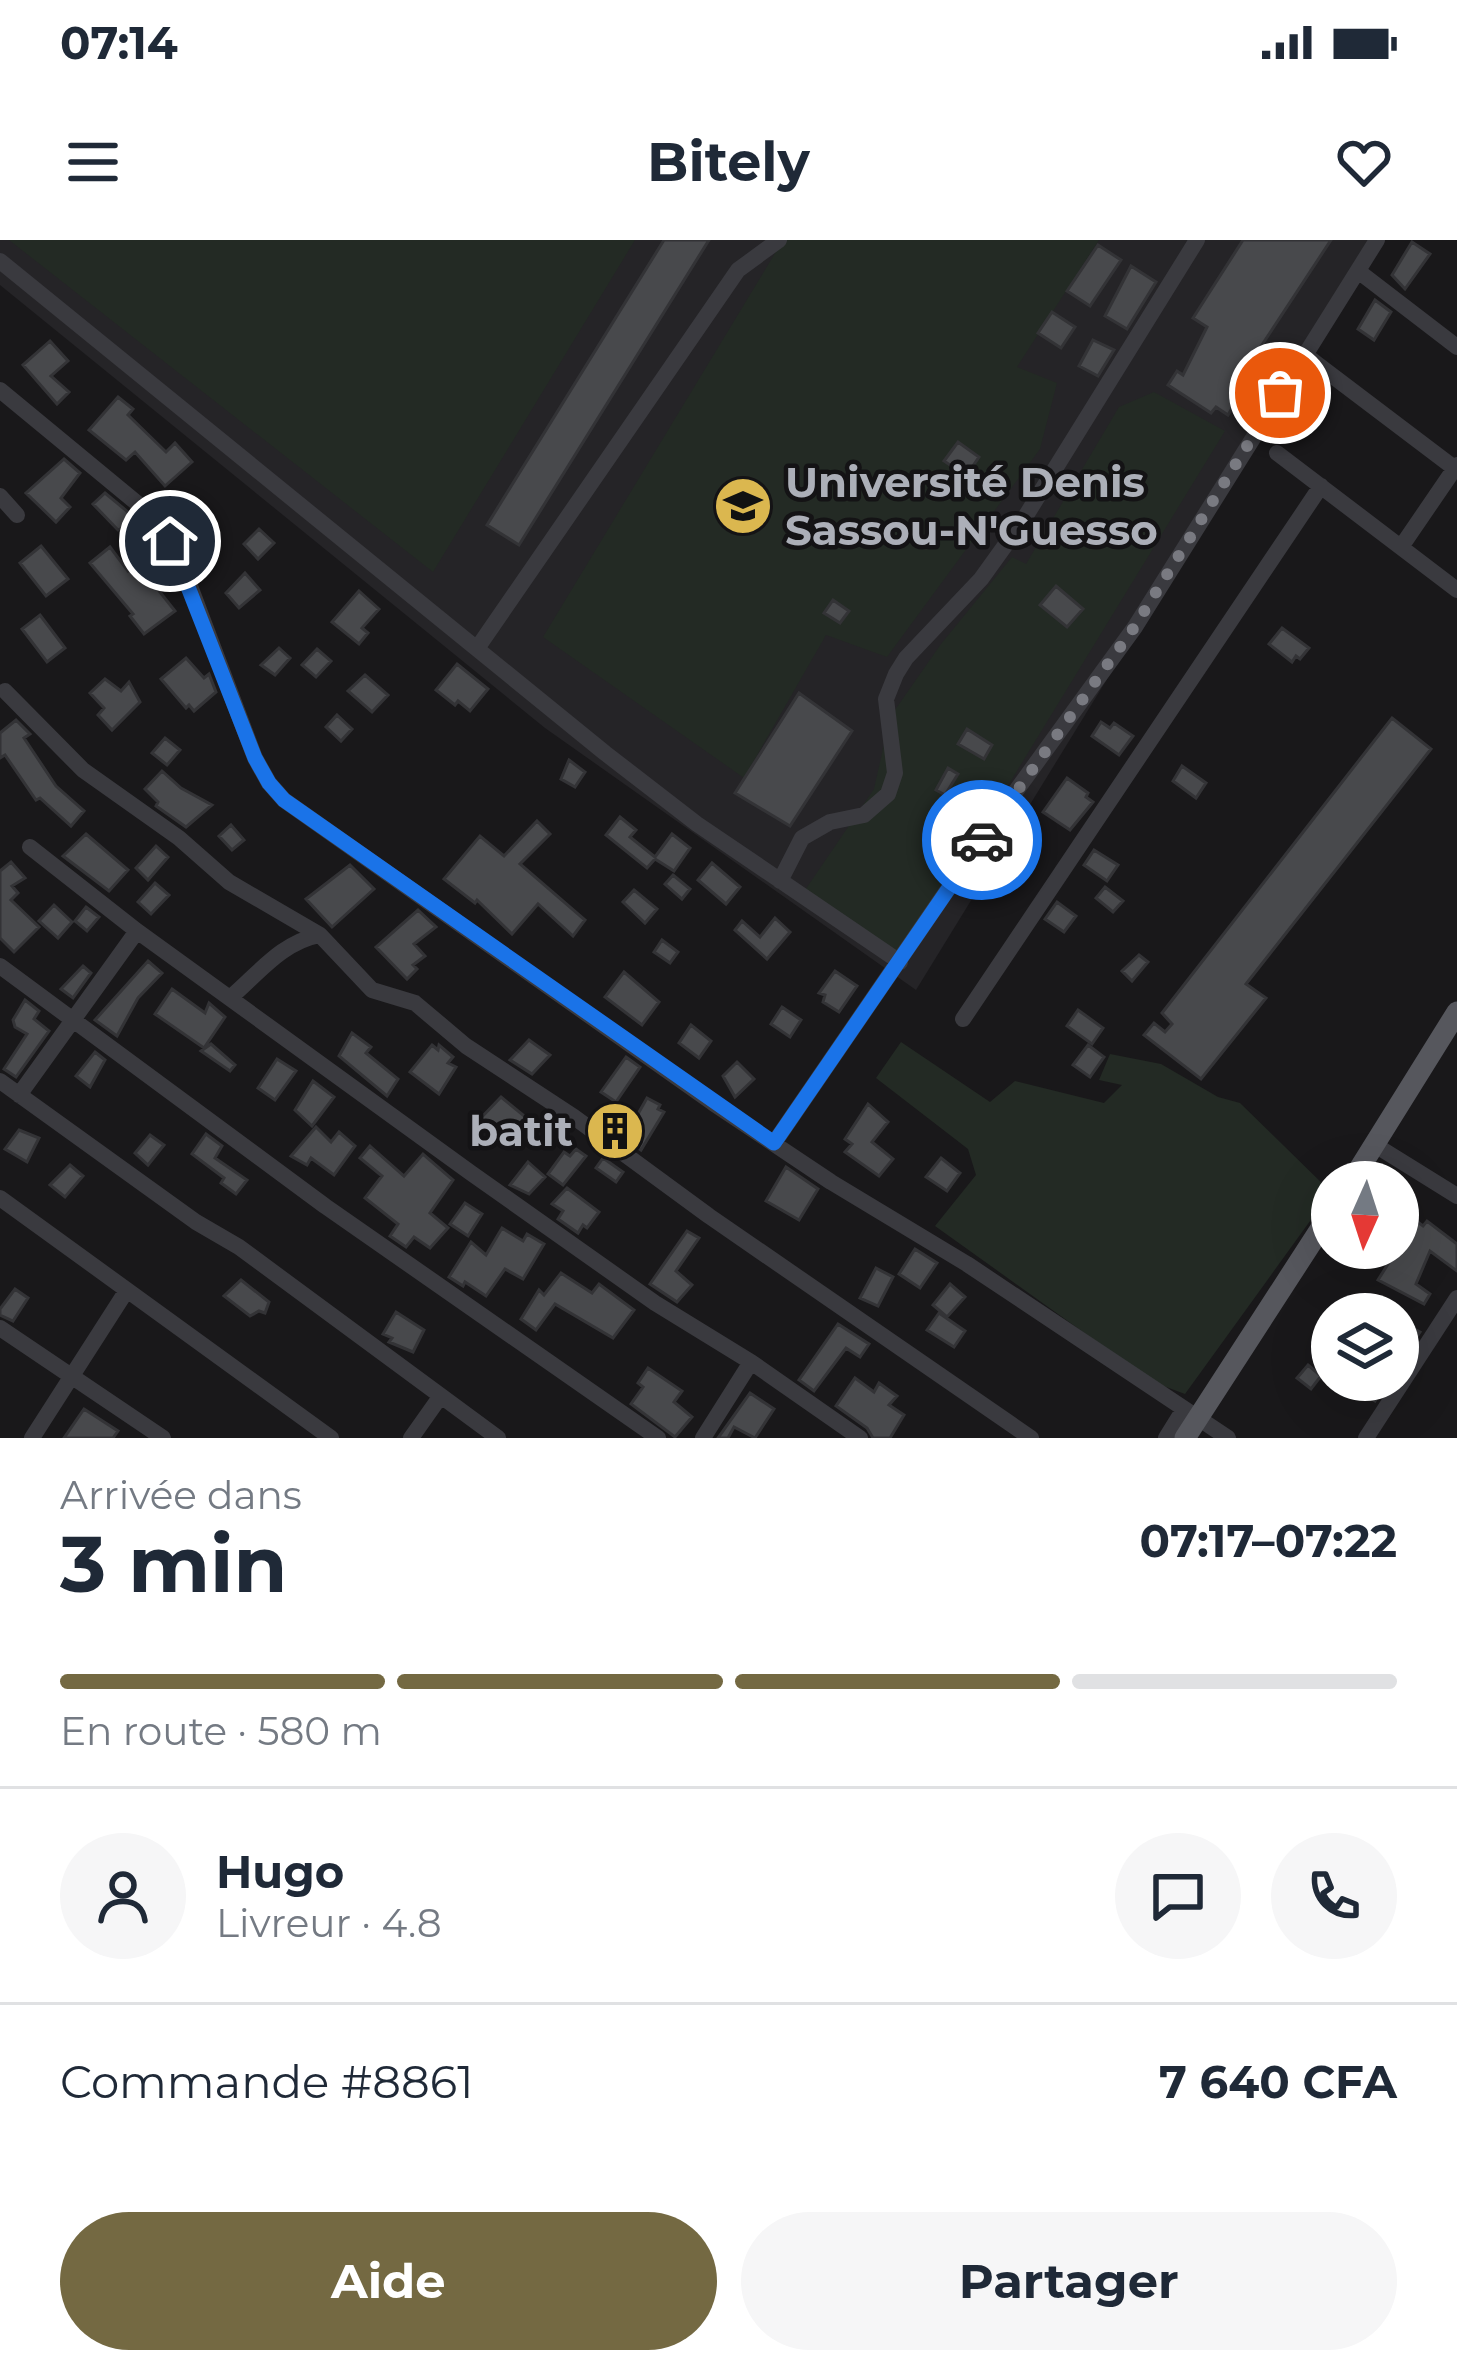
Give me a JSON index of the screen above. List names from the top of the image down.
{
  "places": {
    "school or university": ["Université Denis Sassou-N'Guesso"],
    "building": ["batit"]
  },
  "north": "bottom",
  "page": {
    "status": "07:14",
    "header": "Bitely",
    "heading": ["3 min", "Arrivée dans", "07:17–07:22"],
    "panel": [
      "Hugo",
      "Livreur · 4.8",
      "Commande #8861",
      "7 640 CFA"
    ],
    "bar": "En route · 580 m",
    "buttons": ["Aide", "Partager"]
  }
}
